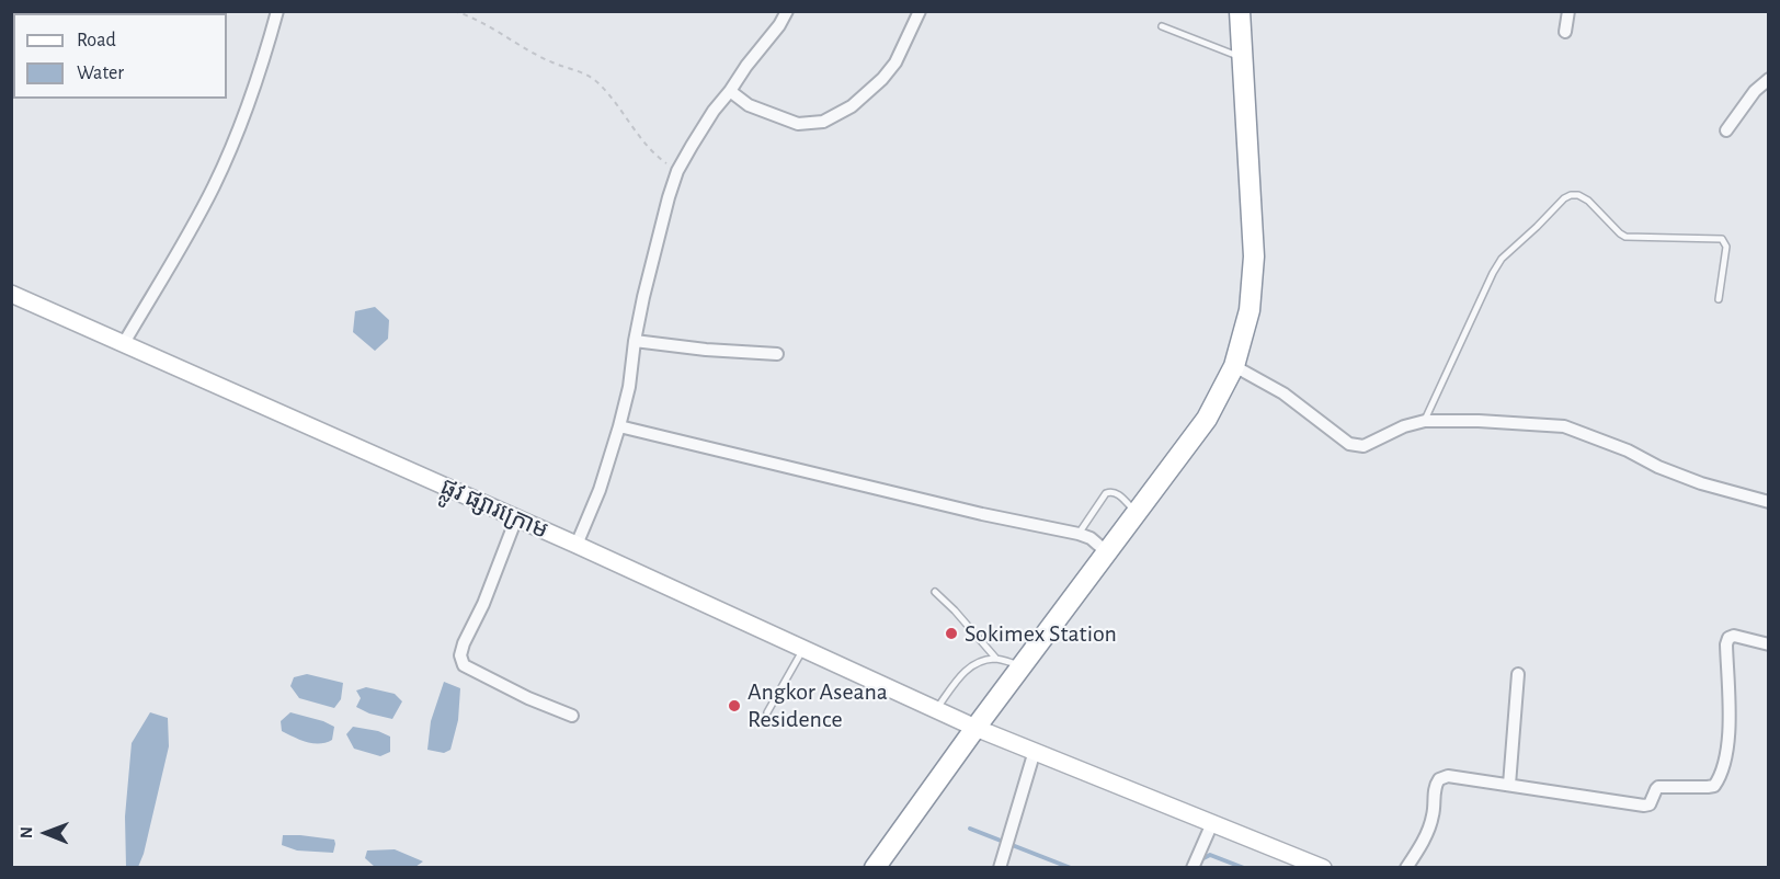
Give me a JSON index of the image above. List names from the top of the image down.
{
  "streets": {
    "main road": ["ផ្លូវ ផ្សារក្រោម"]
  },
  "places": ["Sokimex Station", "Angkor Aseana Residence"],
  "legend": ["Road", "Water"],
  "north": "left"
}
